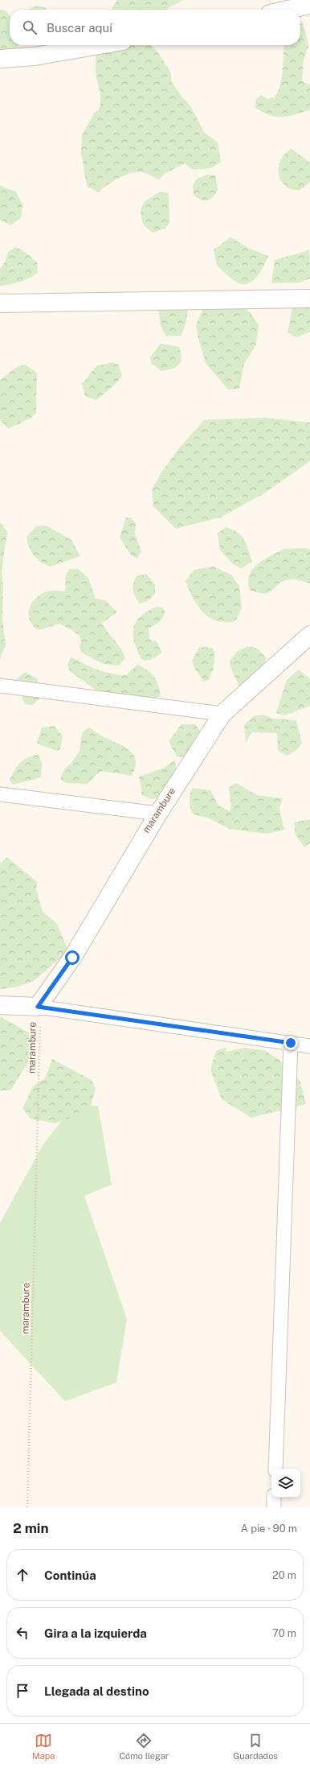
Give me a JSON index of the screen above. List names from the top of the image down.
{
  "streets": {
    "path": ["marambure"]
  },
  "page": {
    "search": "Buscar aquí",
    "heading": ["2 min", "A pie · 90 m"],
    "list": [
      ["Continúa", "20 m"],
      ["Gira a la izquierda", "70 m"],
      "Llegada al destino"
    ],
    "nav": ["Mapa", "Cómo llegar", "Guardados"]
  }
}
